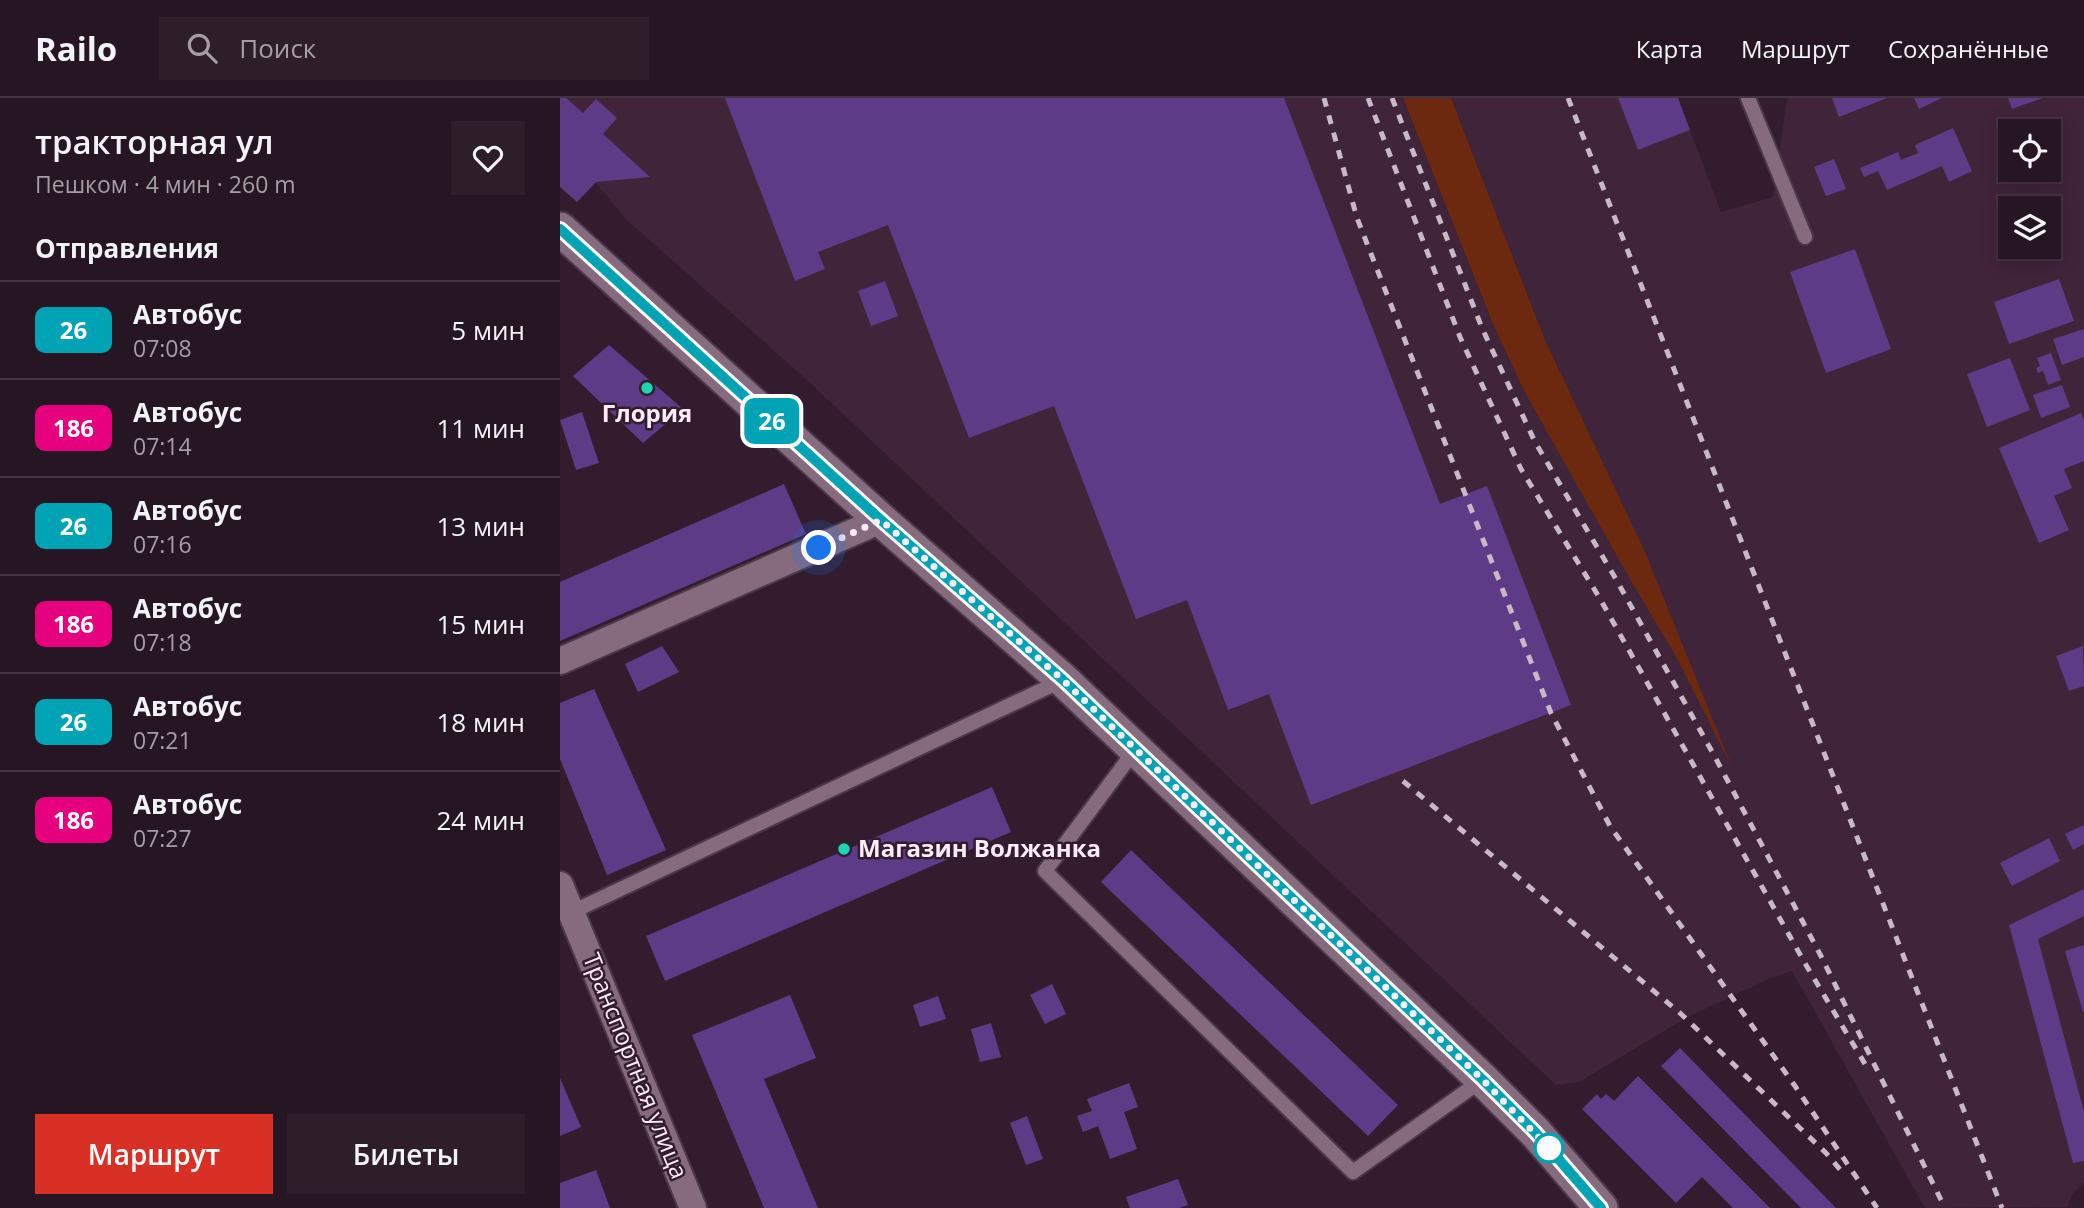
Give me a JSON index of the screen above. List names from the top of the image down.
{
  "streets": {
    "street": ["Транспортная улица"]
  },
  "places": ["Глория", "Магазин Волжанка"],
  "lines": ["bus line 26"],
  "page": {
    "header": "Railo",
    "search": "Поиск",
    "nav": ["Карта", "Маршрут", "Сохранённые"],
    "heading": [
      ["тракторная ул", "Пешком · 4 мин · 260 m"],
      "Отправления"
    ],
    "on_map": "26",
    "list": [
      {
        "mark": "26",
        "name": "Автобус",
        "note": "07:08",
        "value": "5 мин"
      },
      {
        "mark": "186",
        "name": "Автобус",
        "note": "07:14",
        "value": "11 мин"
      },
      {
        "mark": "26",
        "name": "Автобус",
        "note": "07:16",
        "value": "13 мин"
      },
      {
        "mark": "186",
        "name": "Автобус",
        "note": "07:18",
        "value": "15 мин"
      },
      {
        "mark": "26",
        "name": "Автобус",
        "note": "07:21",
        "value": "18 мин"
      },
      {
        "mark": "186",
        "name": "Автобус",
        "note": "07:27",
        "value": "24 мин"
      }
    ],
    "buttons": ["Маршрут", "Билеты"]
  }
}
